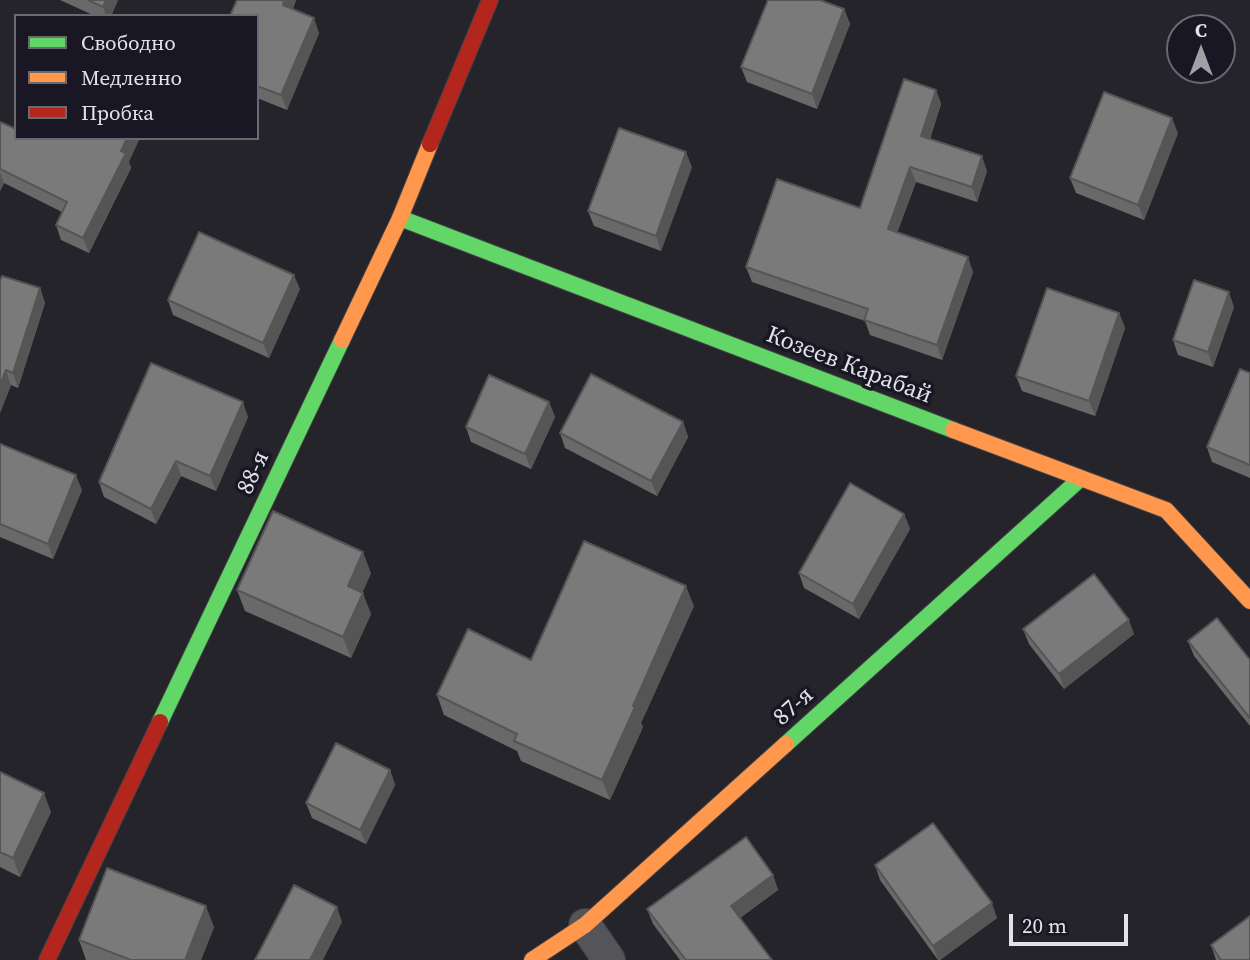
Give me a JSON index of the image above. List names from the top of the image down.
{
  "streets": {
    "street": ["Козеев Карабай", "88-я", "87-я"]
  },
  "crossings": [
    ["Козеев Карабай", "88-я"],
    ["Козеев Карабай", "87-я"]
  ],
  "legend": ["Свободно", "Медленно", "Пробка"],
  "scale_bar": "20 m",
  "north": "top"
}
